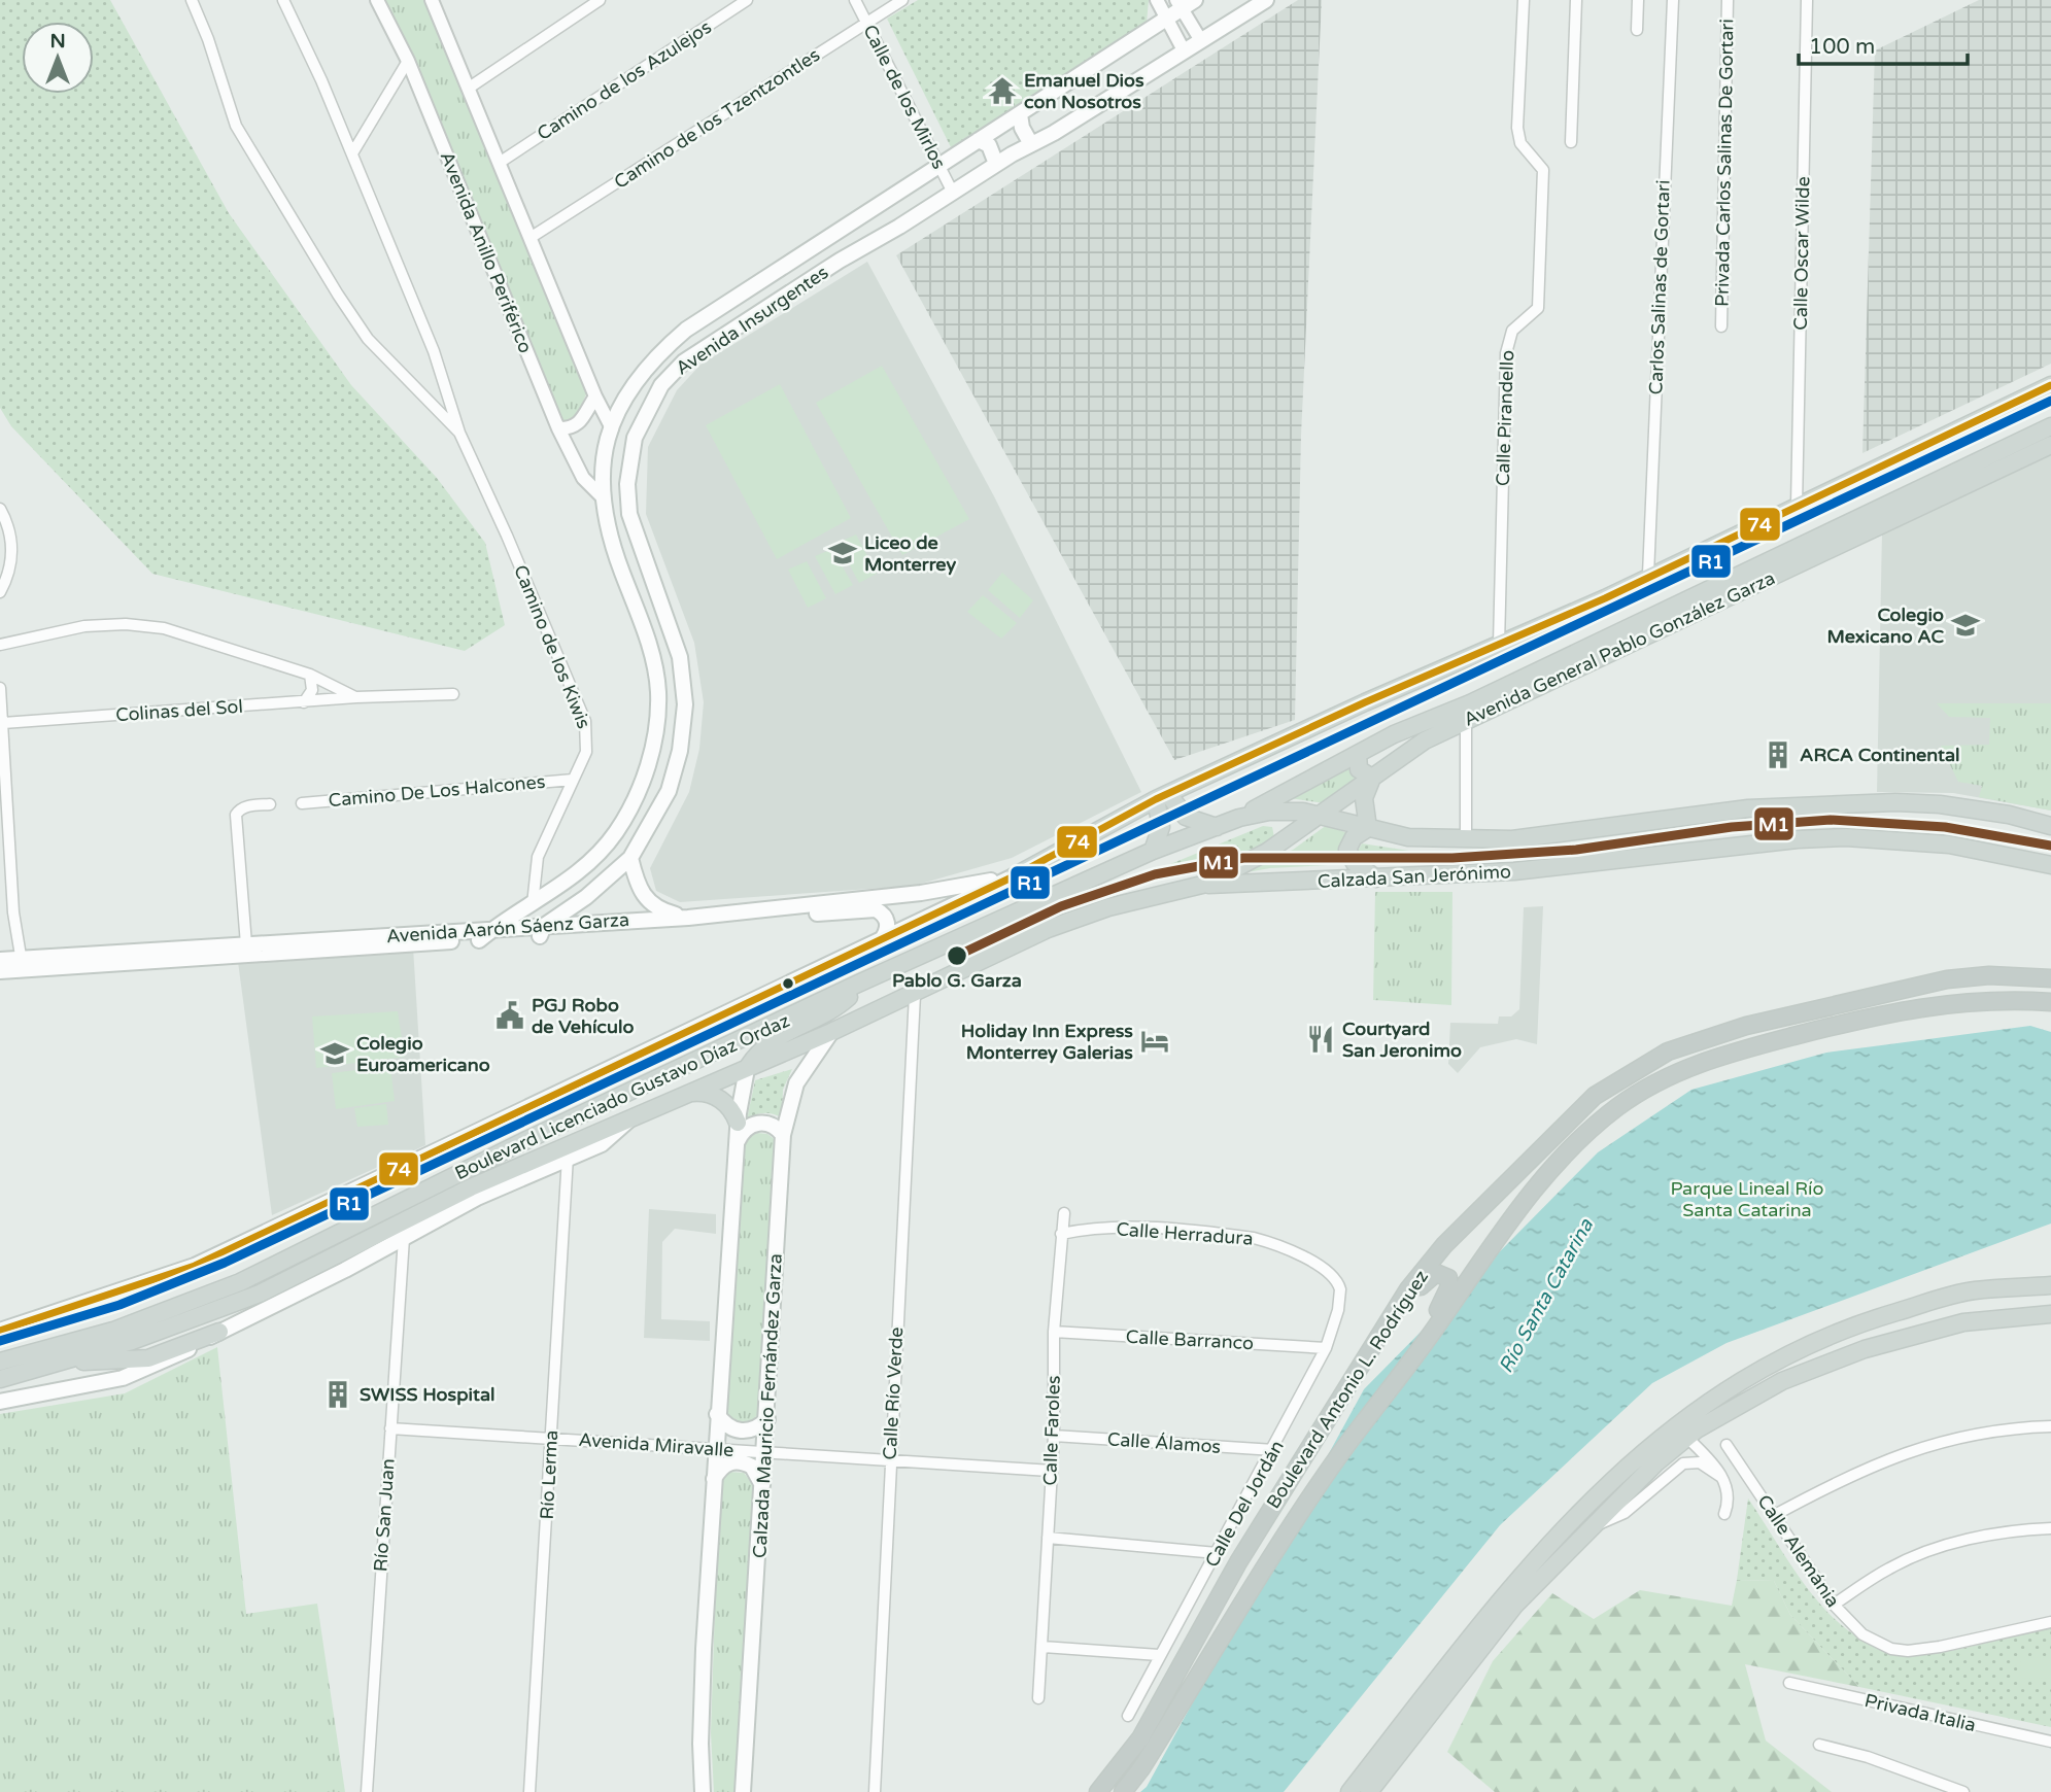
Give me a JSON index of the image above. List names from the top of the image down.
{
  "streets": {
    "highway": ["Boulevard Antonio L. Rodríguez"],
    "main road": [
      "Avenida Insurgentes",
      "Avenida General Pablo González Garza",
      "Calzada San Jerónimo",
      "Avenida Aarón Sáenz Garza",
      "Boulevard Licenciado Gustavo Díaz Ordaz",
      "Calzada Mauricio Fernández Garza"
    ],
    "street": [
      "Camino de los Azulejos",
      "Calle de los Mirlos",
      "Camino de los Tzentzontles",
      "Privada Carlos Salinas De Gortari",
      "Avenida Anillo Periférico",
      "Calle Oscar Wilde",
      "Carlos Salinas de Gortari",
      "Calle Pirandello",
      "Camino de los Kiwis",
      "Colinas del Sol",
      "Camino De Los Halcones",
      "Calle Herradura",
      "Calle Barranco",
      "Calle Río Verde",
      "Calle Faroles",
      "Calle Álamos",
      "Avenida Miravalle",
      "Río Lerma",
      "Calle Del Jordán",
      "Río San Juan",
      "Calle Alemánia",
      "Privada Italia"
    ]
  },
  "crossings": [
    ["Calle de los Mirlos", "Camino de los Tzentzontles"],
    ["Calle de los Mirlos", "Avenida Insurgentes"],
    ["Avenida Anillo Periférico", "Avenida Insurgentes"],
    ["Avenida Insurgentes", "Camino de los Kiwis"],
    ["Avenida Insurgentes", "Avenida Aarón Sáenz Garza"],
    ["Camino de los Kiwis", "Camino De Los Halcones"],
    ["Avenida General Pablo González Garza", "Calzada San Jerónimo"],
    ["Avenida General Pablo González Garza", "Boulevard Licenciado Gustavo Díaz Ordaz"],
    ["Calzada San Jerónimo", "Boulevard Licenciado Gustavo Díaz Ordaz"],
    ["Boulevard Licenciado Gustavo Díaz Ordaz", "Calle Río Verde"],
    ["Boulevard Licenciado Gustavo Díaz Ordaz", "Calzada Mauricio Fernández Garza"],
    ["Boulevard Licenciado Gustavo Díaz Ordaz", "Río Lerma"],
    ["Boulevard Licenciado Gustavo Díaz Ordaz", "Río San Juan"],
    ["Calle Herradura", "Calle Faroles"],
    ["Calle Herradura", "Calle Del Jordán"],
    ["Calle Barranco", "Calle Faroles"],
    ["Calle Barranco", "Calle Del Jordán"],
    ["Calle Río Verde", "Avenida Miravalle"],
    ["Calzada Mauricio Fernández Garza", "Avenida Miravalle"],
    ["Calle Faroles", "Calle Álamos"],
    ["Calle Faroles", "Avenida Miravalle"],
    ["Calle Álamos", "Calle Del Jordán"],
    ["Avenida Miravalle", "Río Lerma"],
    ["Avenida Miravalle", "Río San Juan"]
  ],
  "water": ["Río Santa Catarina"],
  "parks": ["Parque Lineal Río Santa Catarina"],
  "places": {
    "temple": ["Emanuel Dios con Nosotros"],
    "school or university": ["Liceo de Monterrey", "Colegio Mexicano AC", "Colegio Euroamericano"],
    "building": ["ARCA Continental", "SWISS Hospital"],
    "other": ["Pablo G. Garza"],
    "public building": ["PGJ Robo de Vehículo"],
    "restaurant": ["Courtyard San Jeronimo"],
    "hotel": ["Holiday Inn Express Monterrey Galerias"]
  },
  "lines": ["transit line 74", "transit line R1", "transit line M1"],
  "scale_bar": "100 m",
  "north": "top"
}
